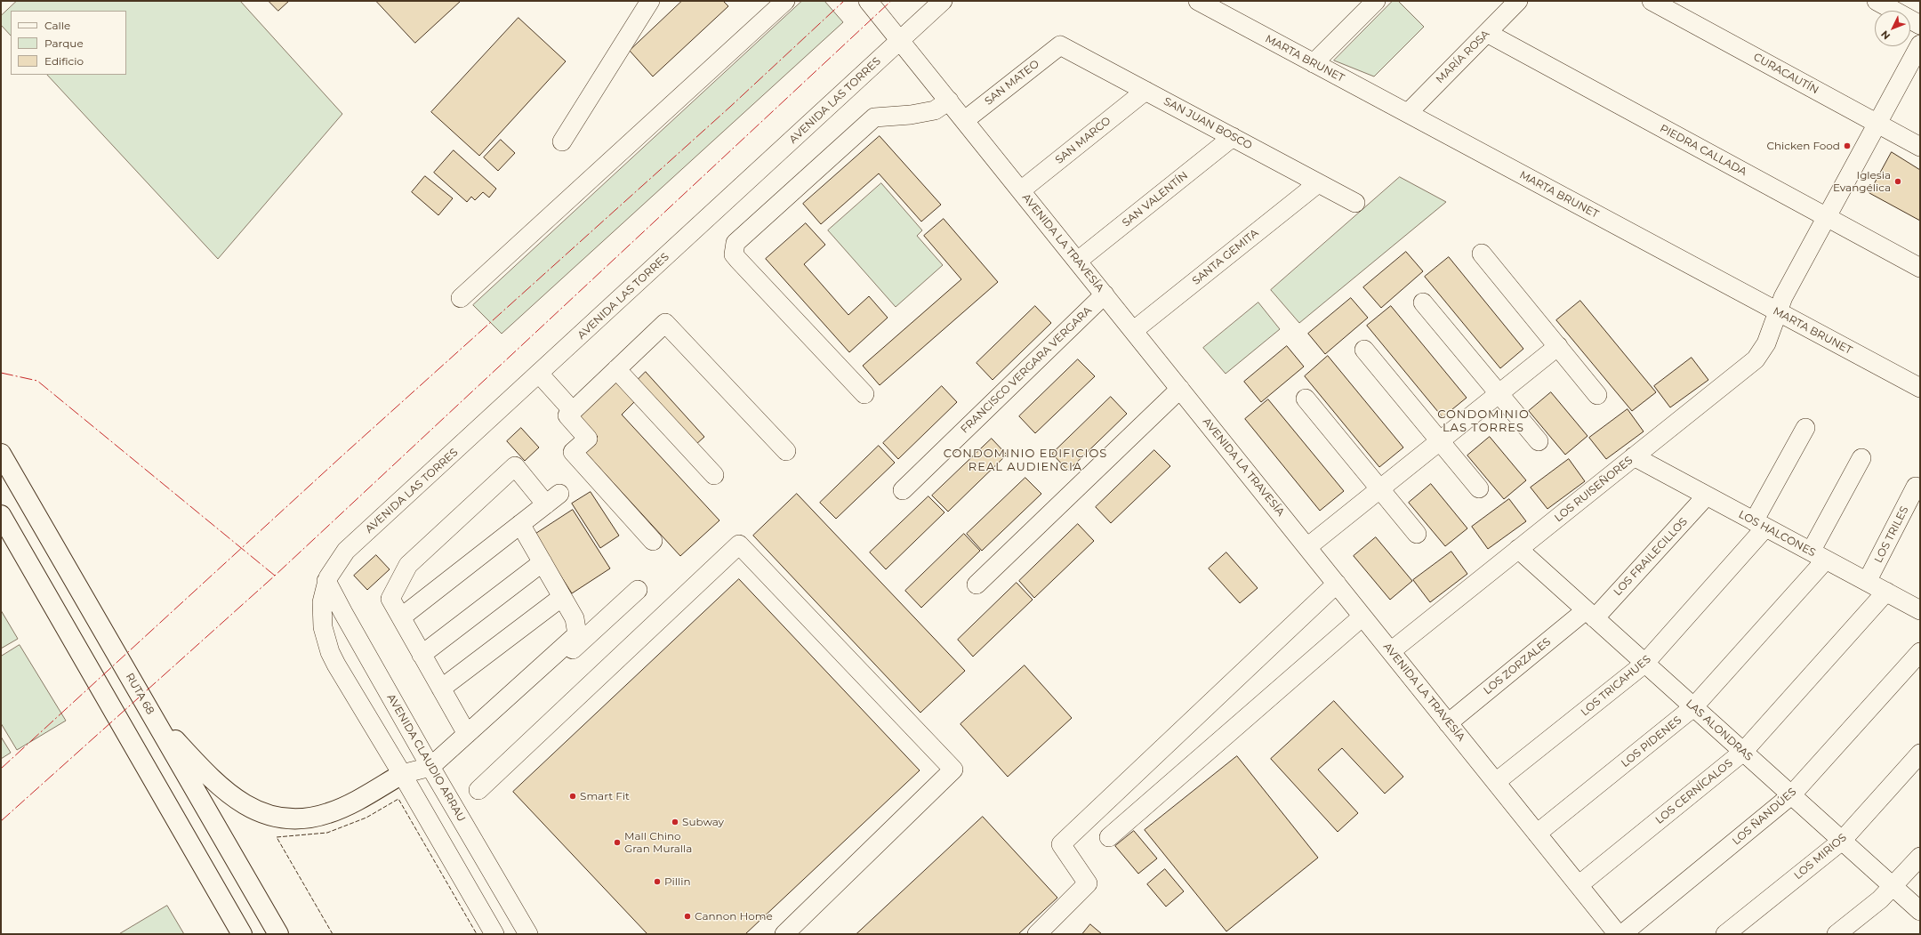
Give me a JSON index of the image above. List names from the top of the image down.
{
  "streets": {
    "highway": ["RUTA 68"],
    "street": [
      "MARÍA ROSA",
      "MARTA BRUNET",
      "CURACAUTÍN",
      "SAN MATEO",
      "AVENIDA LAS TORRES",
      "SAN JUAN BOSCO",
      "SAN MARCO",
      "PIEDRA CALLADA",
      "SAN VALENTÍN",
      "AVENIDA LA TRAVESÍA",
      "SANTA GEMITA",
      "FRANCISCO VERGARA VERGARA",
      "LOS RUISEÑORES",
      "LOS HALCONES",
      "LOS TRILES",
      "LOS FRAILECILLOS",
      "LOS ZORZALES",
      "LOS TRICAHUES",
      "LAS ALONDRAS",
      "LOS PIDENES",
      "AVENIDA CLAUDIO ARRAU",
      "LOS CERNÍCALOS",
      "LOS ÑANDÚES",
      "LOS MIRIOS"
    ]
  },
  "crossings": [
    ["MARÍA ROSA", "MARTA BRUNET"],
    ["MARÍA ROSA", "PIEDRA CALLADA"],
    ["MARTA BRUNET", "LOS RUISEÑORES"],
    ["CURACAUTÍN", "LOS RUISEÑORES"],
    ["SAN MATEO", "SAN JUAN BOSCO"],
    ["SAN MATEO", "AVENIDA LA TRAVESÍA"],
    ["AVENIDA LAS TORRES", "AVENIDA LA TRAVESÍA"],
    ["AVENIDA LAS TORRES", "AVENIDA CLAUDIO ARRAU"],
    ["SAN JUAN BOSCO", "SAN MARCO"],
    ["SAN JUAN BOSCO", "SAN VALENTÍN"],
    ["SAN JUAN BOSCO", "SANTA GEMITA"],
    ["SAN MARCO", "AVENIDA LA TRAVESÍA"],
    ["PIEDRA CALLADA", "LOS RUISEÑORES"],
    ["SAN VALENTÍN", "AVENIDA LA TRAVESÍA"],
    ["AVENIDA LA TRAVESÍA", "SANTA GEMITA"],
    ["AVENIDA LA TRAVESÍA", "FRANCISCO VERGARA VERGARA"],
    ["AVENIDA LA TRAVESÍA", "LOS RUISEÑORES"],
    ["AVENIDA LA TRAVESÍA", "LOS ZORZALES"],
    ["AVENIDA LA TRAVESÍA", "LOS TRICAHUES"],
    ["AVENIDA LA TRAVESÍA", "LOS PIDENES"],
    ["AVENIDA LA TRAVESÍA", "LOS CERNÍCALOS"],
    ["LOS RUISEÑORES", "LOS HALCONES"],
    ["LOS RUISEÑORES", "LAS ALONDRAS"],
    ["LOS HALCONES", "LOS TRILES"],
    ["LOS HALCONES", "LOS FRAILECILLOS"],
    ["LOS HALCONES", "LOS TRICAHUES"],
    ["LOS HALCONES", "LOS PIDENES"],
    ["LOS HALCONES", "LOS CERNÍCALOS"],
    ["LOS FRAILECILLOS", "LOS ZORZALES"],
    ["LOS FRAILECILLOS", "LAS ALONDRAS"],
    ["LOS ZORZALES", "LAS ALONDRAS"],
    ["LOS TRICAHUES", "LAS ALONDRAS"],
    ["LAS ALONDRAS", "LOS PIDENES"],
    ["LAS ALONDRAS", "LOS CERNÍCALOS"],
    ["LAS ALONDRAS", "LOS ÑANDÚES"],
    ["LAS ALONDRAS", "LOS MIRIOS"]
  ],
  "districts": ["CONDOMINIO LAS TORRES", "CONDOMINIO EDIFICIOS REAL AUDIENCIA"],
  "places": [
    "Chicken Food",
    "Iglesia Evangélica",
    "Smart Fit",
    "Subway",
    "Mall Chino Gran Muralla",
    "Pillin",
    "Cannon Home"
  ],
  "legend": ["Calle", "Parque", "Edificio"],
  "north": "bottom left"
}
